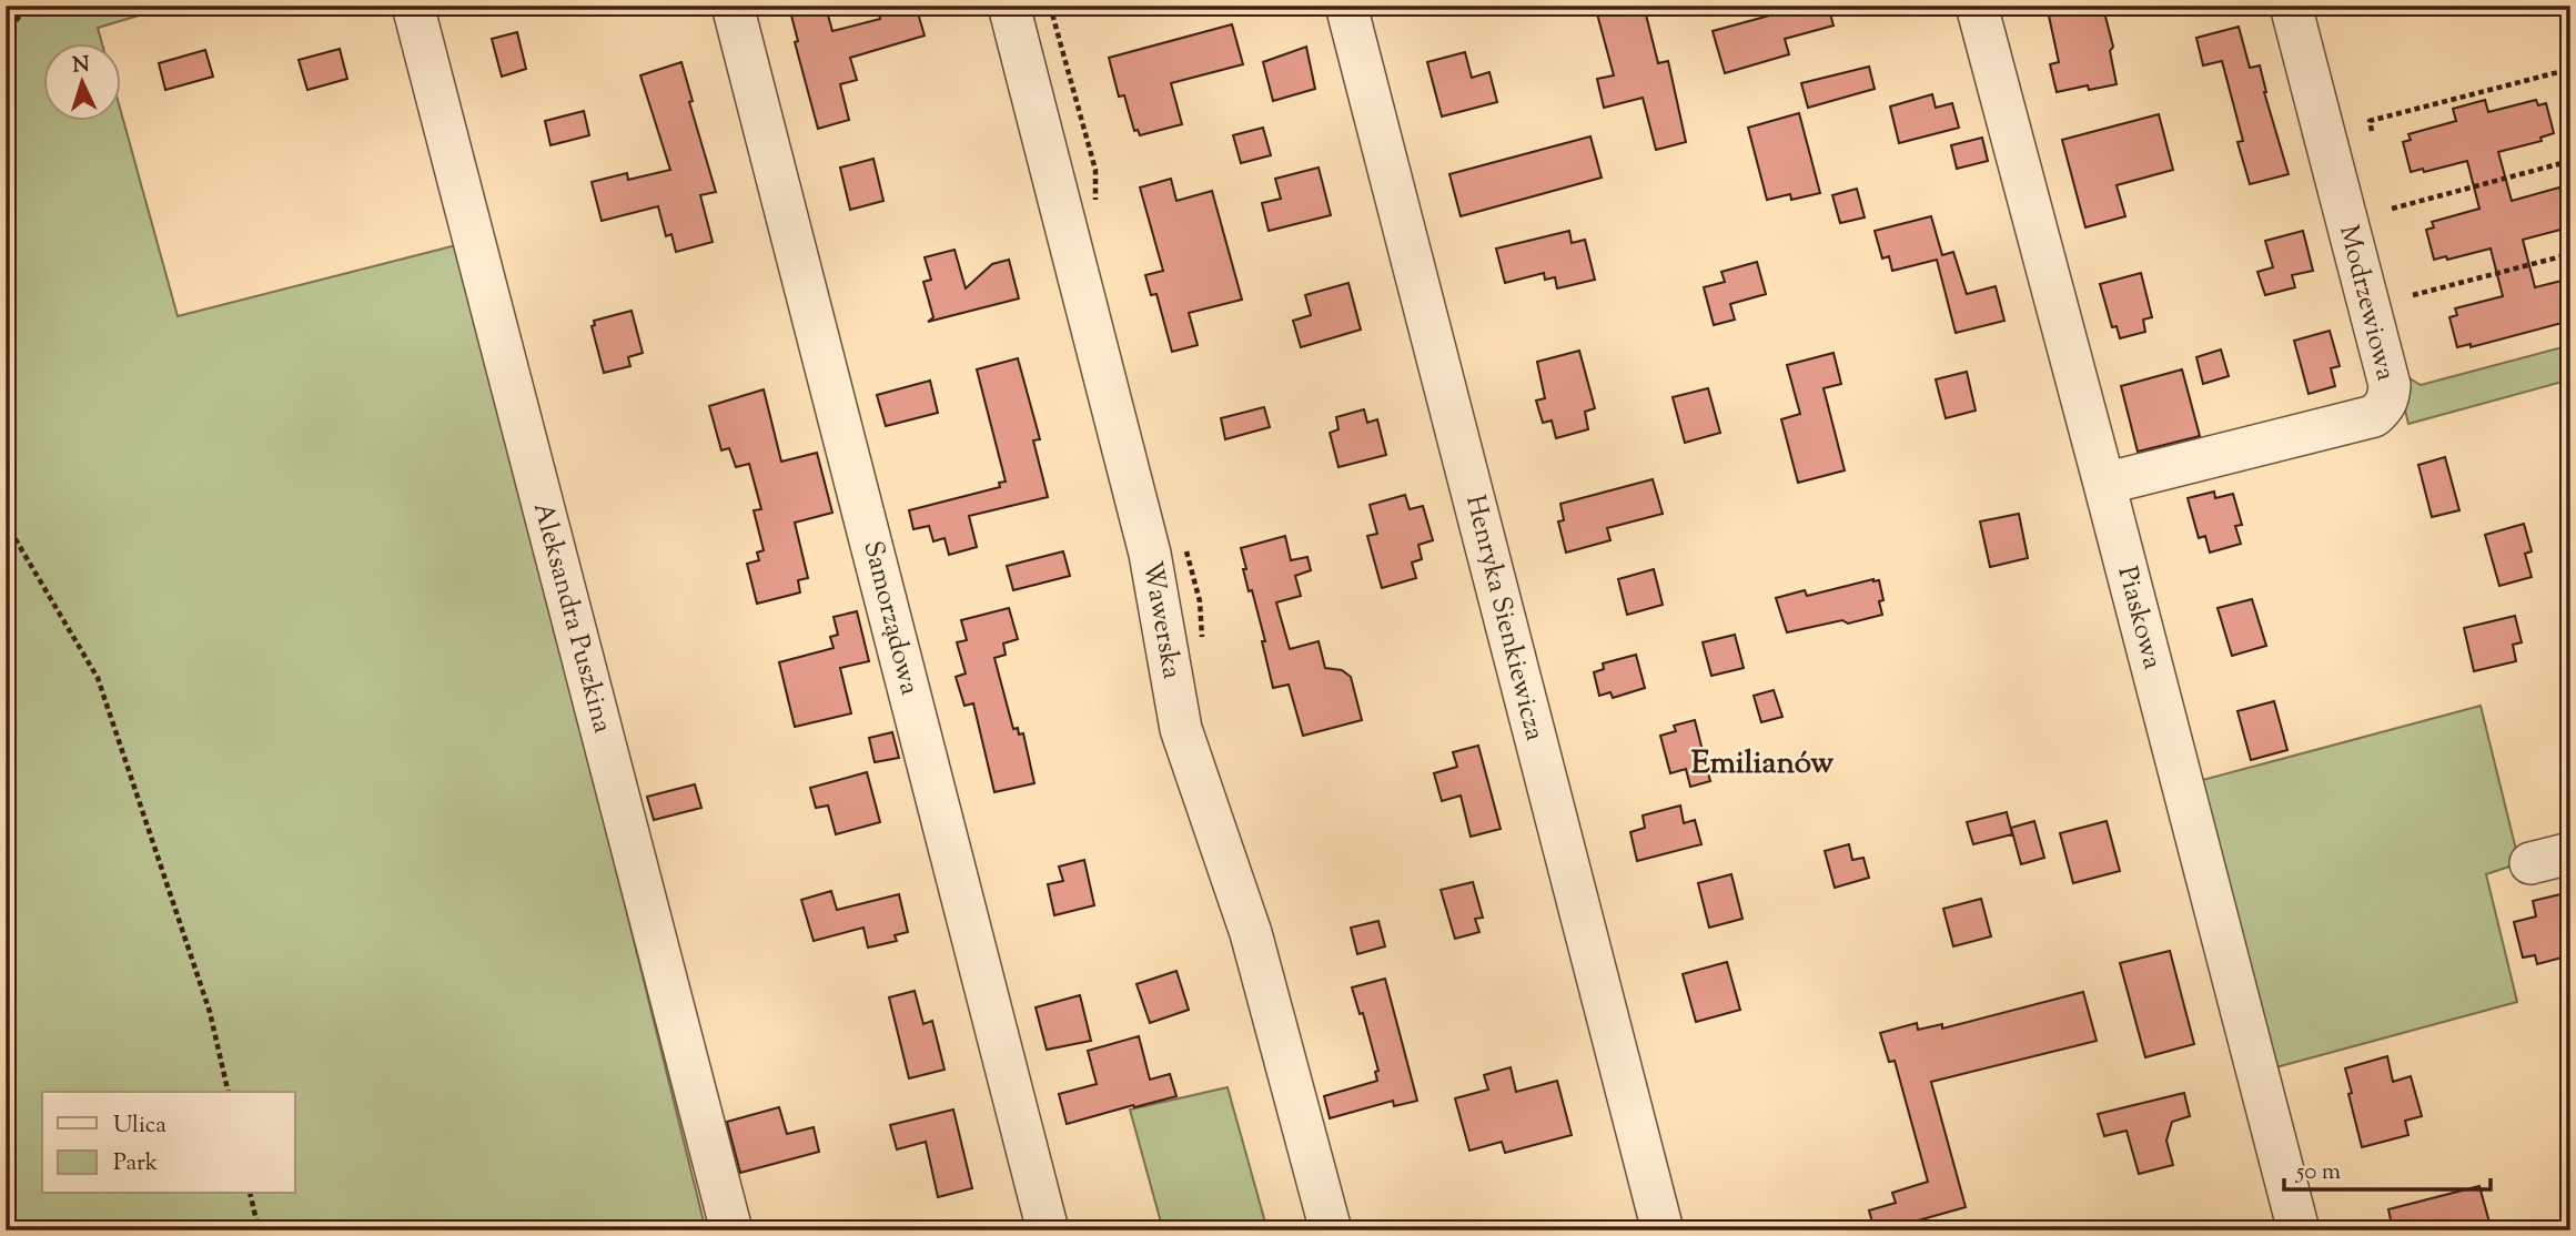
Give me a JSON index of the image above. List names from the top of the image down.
{
  "streets": {
    "street": [
      "Modrzewiowa",
      "Aleksandra Puszkina",
      "Samorządowa",
      "Henryka Sienkiewicza",
      "Piaskowa",
      "Wawerska"
    ]
  },
  "crossings": [
    ["Modrzewiowa", "Piaskowa"]
  ],
  "districts": ["Emilianów"],
  "legend": ["Ulica", "Park"],
  "scale_bar": "50 m",
  "north": "top"
}
